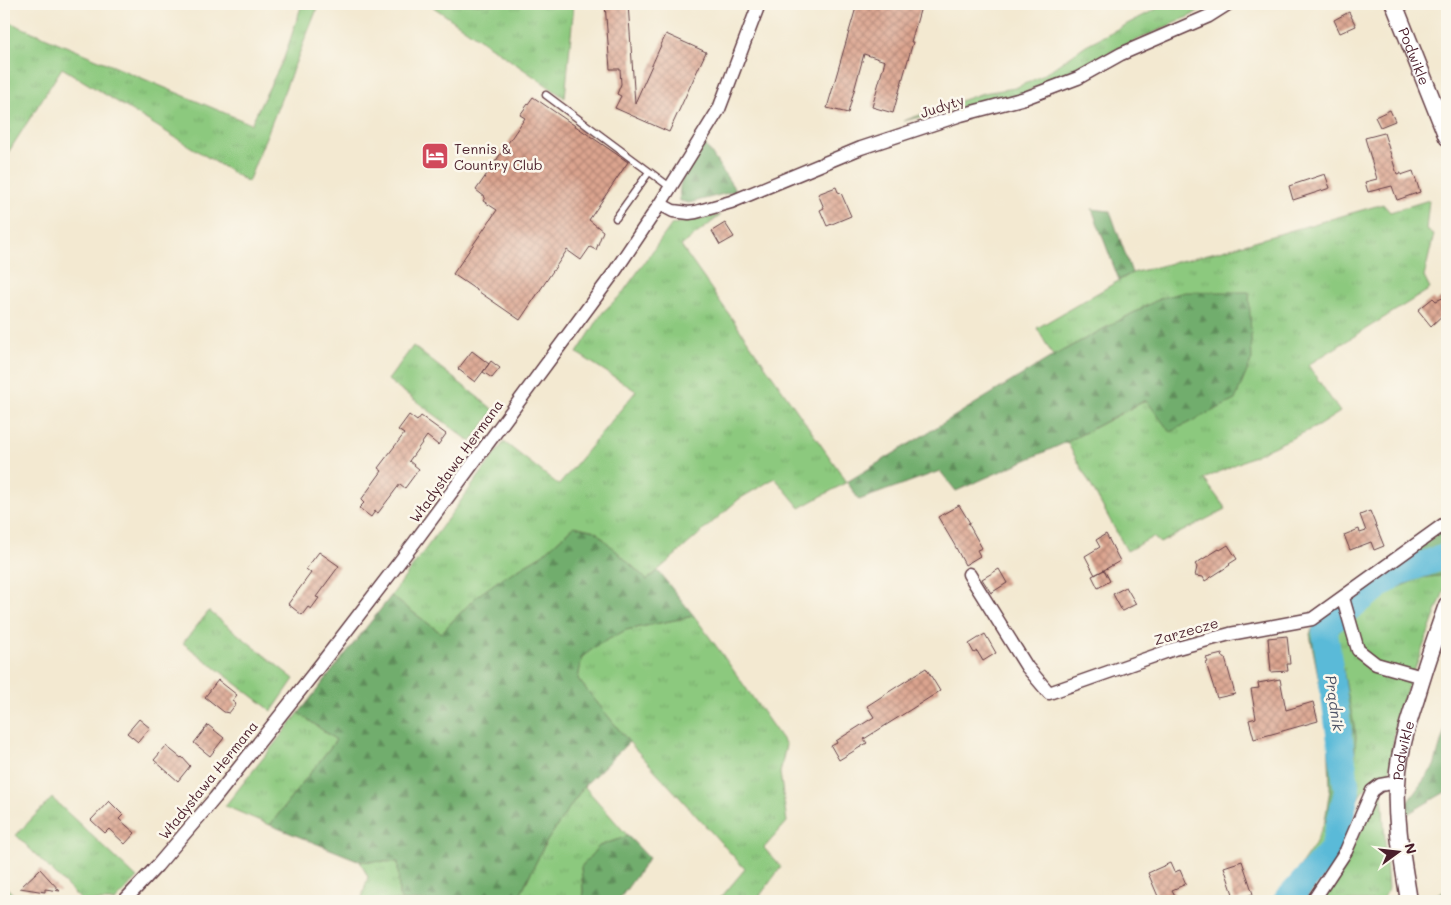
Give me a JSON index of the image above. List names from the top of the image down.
{
  "streets": {
    "street": [
      "Podwikle",
      "Judyty",
      "Władysława Hermana",
      "Zarzecze"
    ]
  },
  "crossings": [
    ["Judyty", "Władysława Hermana"]
  ],
  "water": ["Prądnik"],
  "places": {
    "hotel": ["Tennis & Country Club"]
  },
  "north": "right"
}
